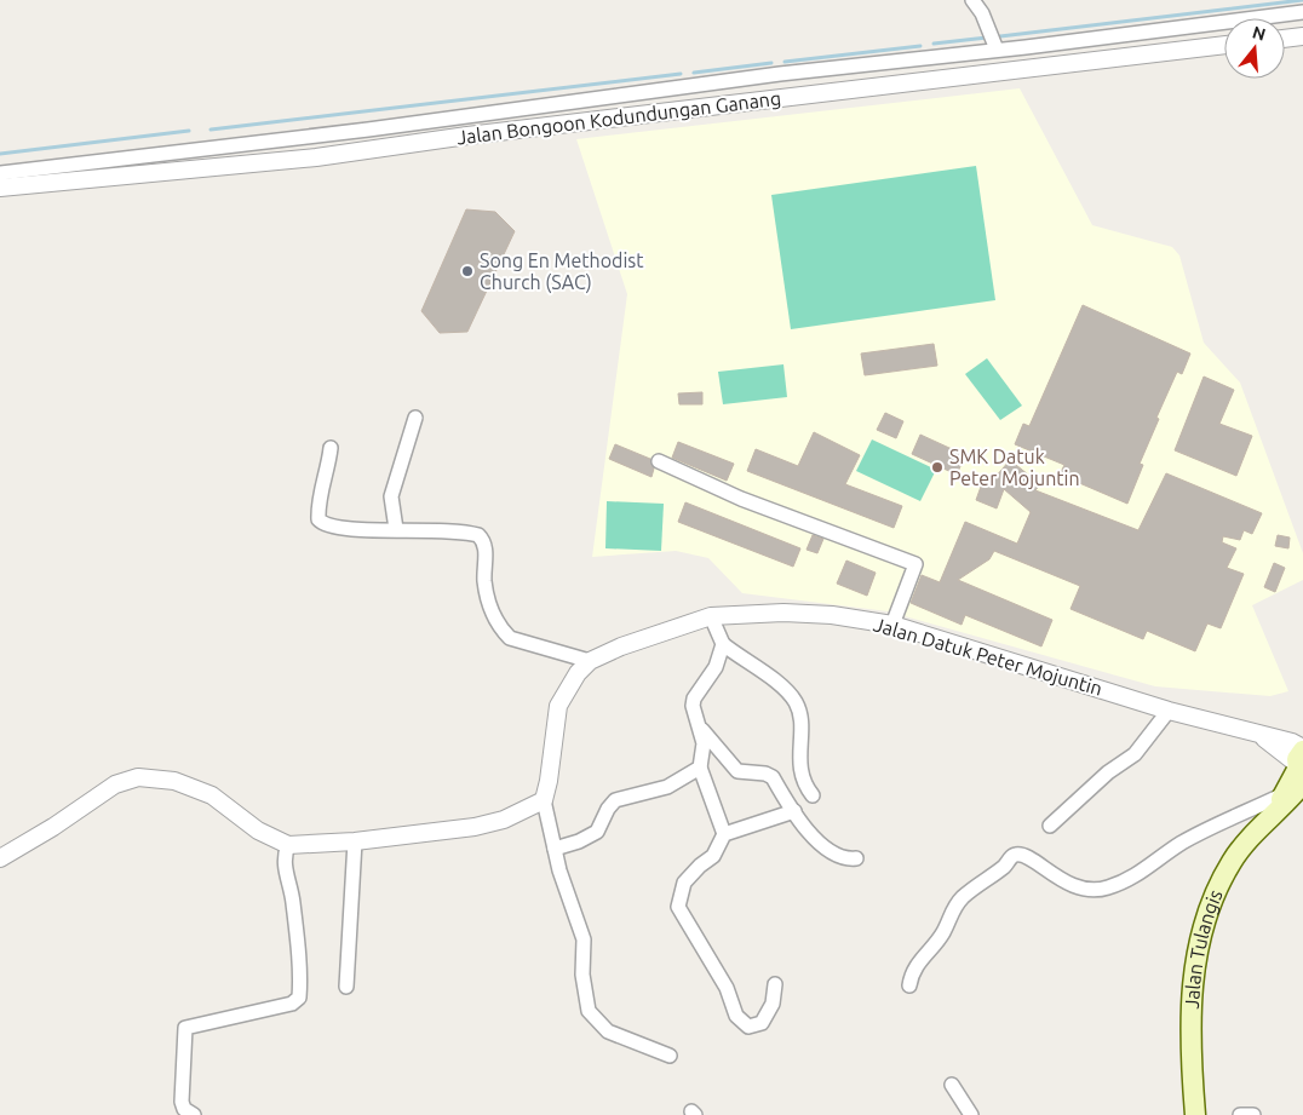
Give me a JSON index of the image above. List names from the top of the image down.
{
  "streets": {
    "main road": ["Jalan Tulangis"],
    "street": ["Jalan Bongoon Kodundungan Ganang", "Jalan Datuk Peter Mojuntin"]
  },
  "crossings": [
    ["Jalan Datuk Peter Mojuntin", "Jalan Tulangis"]
  ],
  "places": ["Song En Methodist Church (SAC)", "SMK Datuk Peter Mojuntin"],
  "north": "top"
}
